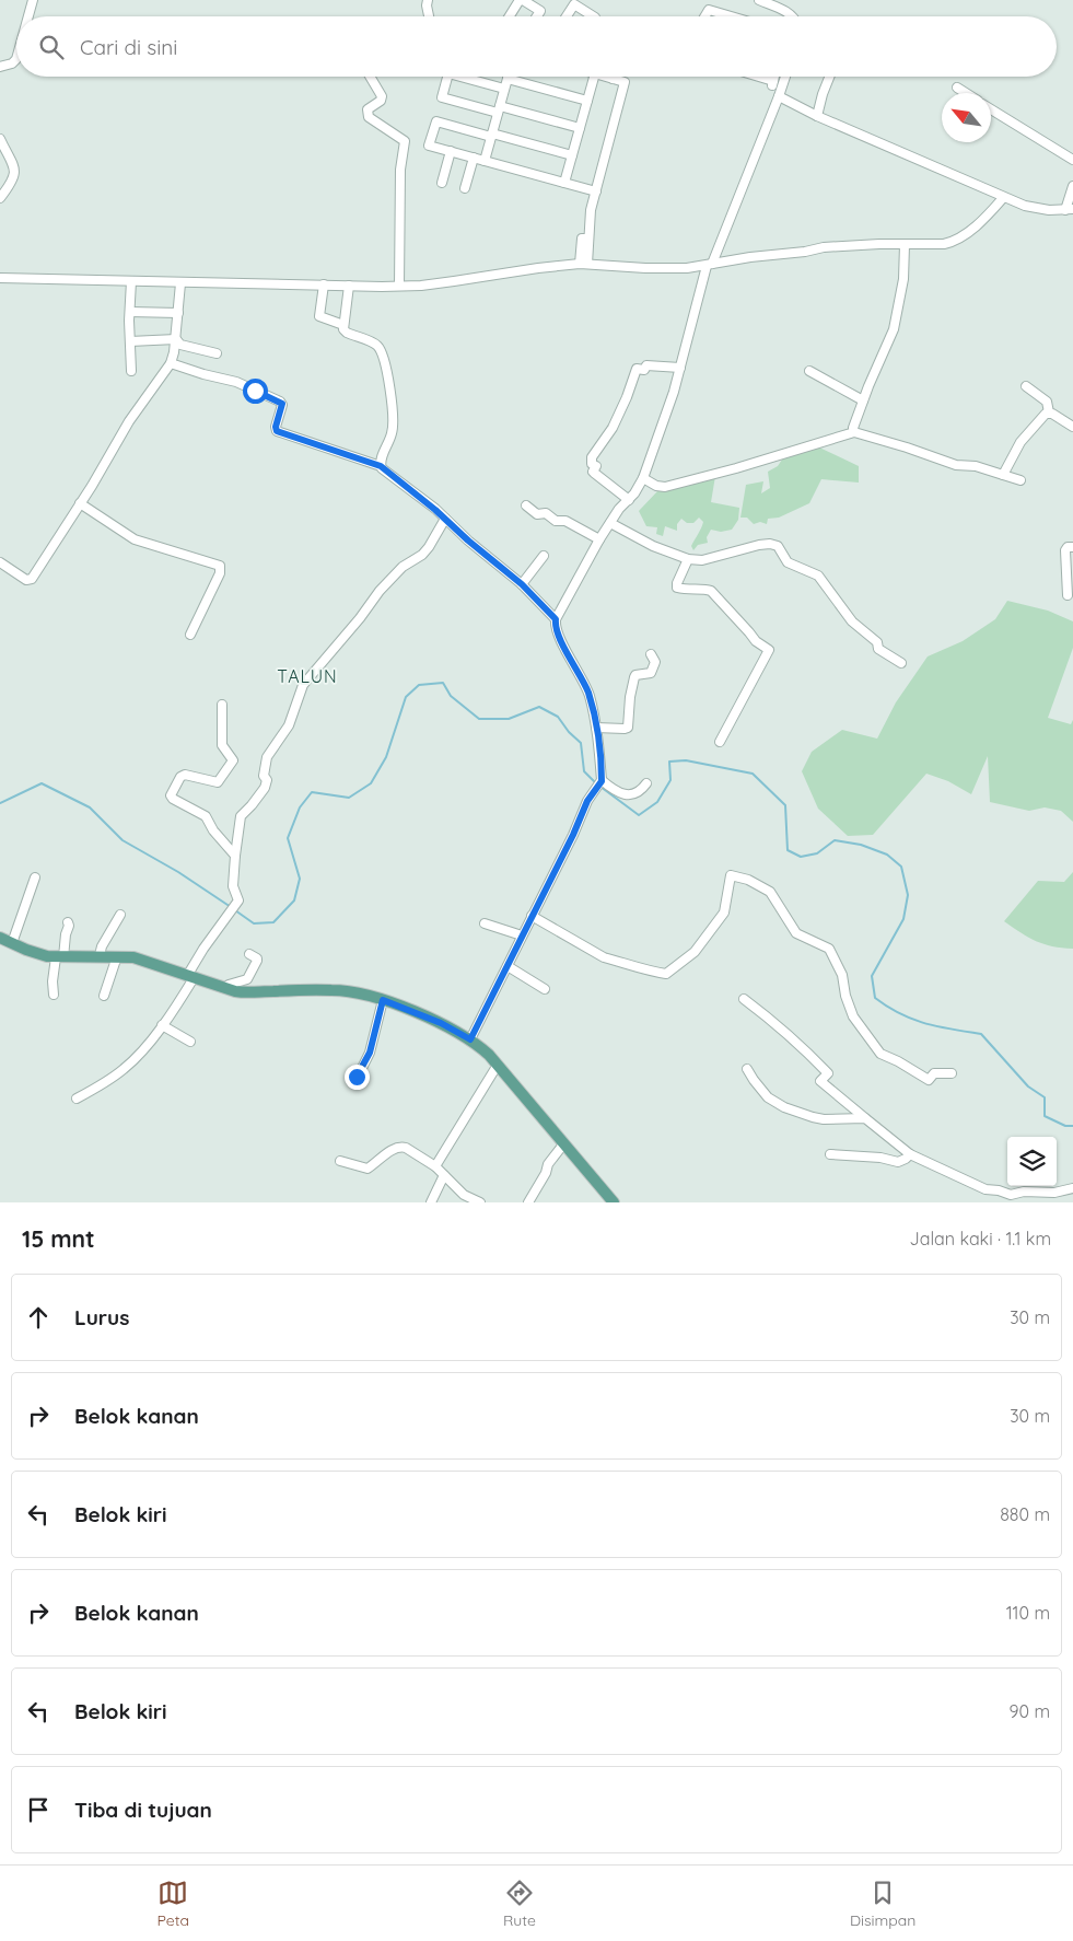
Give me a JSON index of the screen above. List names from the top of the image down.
{
  "districts": ["TALUN"],
  "north": "top left",
  "page": {
    "search": "Cari di sini",
    "heading": ["15 mnt", "Jalan kaki · 1.1 km"],
    "list": [
      ["Lurus", "30 m"],
      ["Belok kanan", "30 m"],
      ["Belok kiri", "880 m"],
      ["Belok kanan", "110 m"],
      ["Belok kiri", "90 m"],
      "Tiba di tujuan"
    ],
    "nav": ["Peta", "Rute", "Disimpan"]
  }
}
